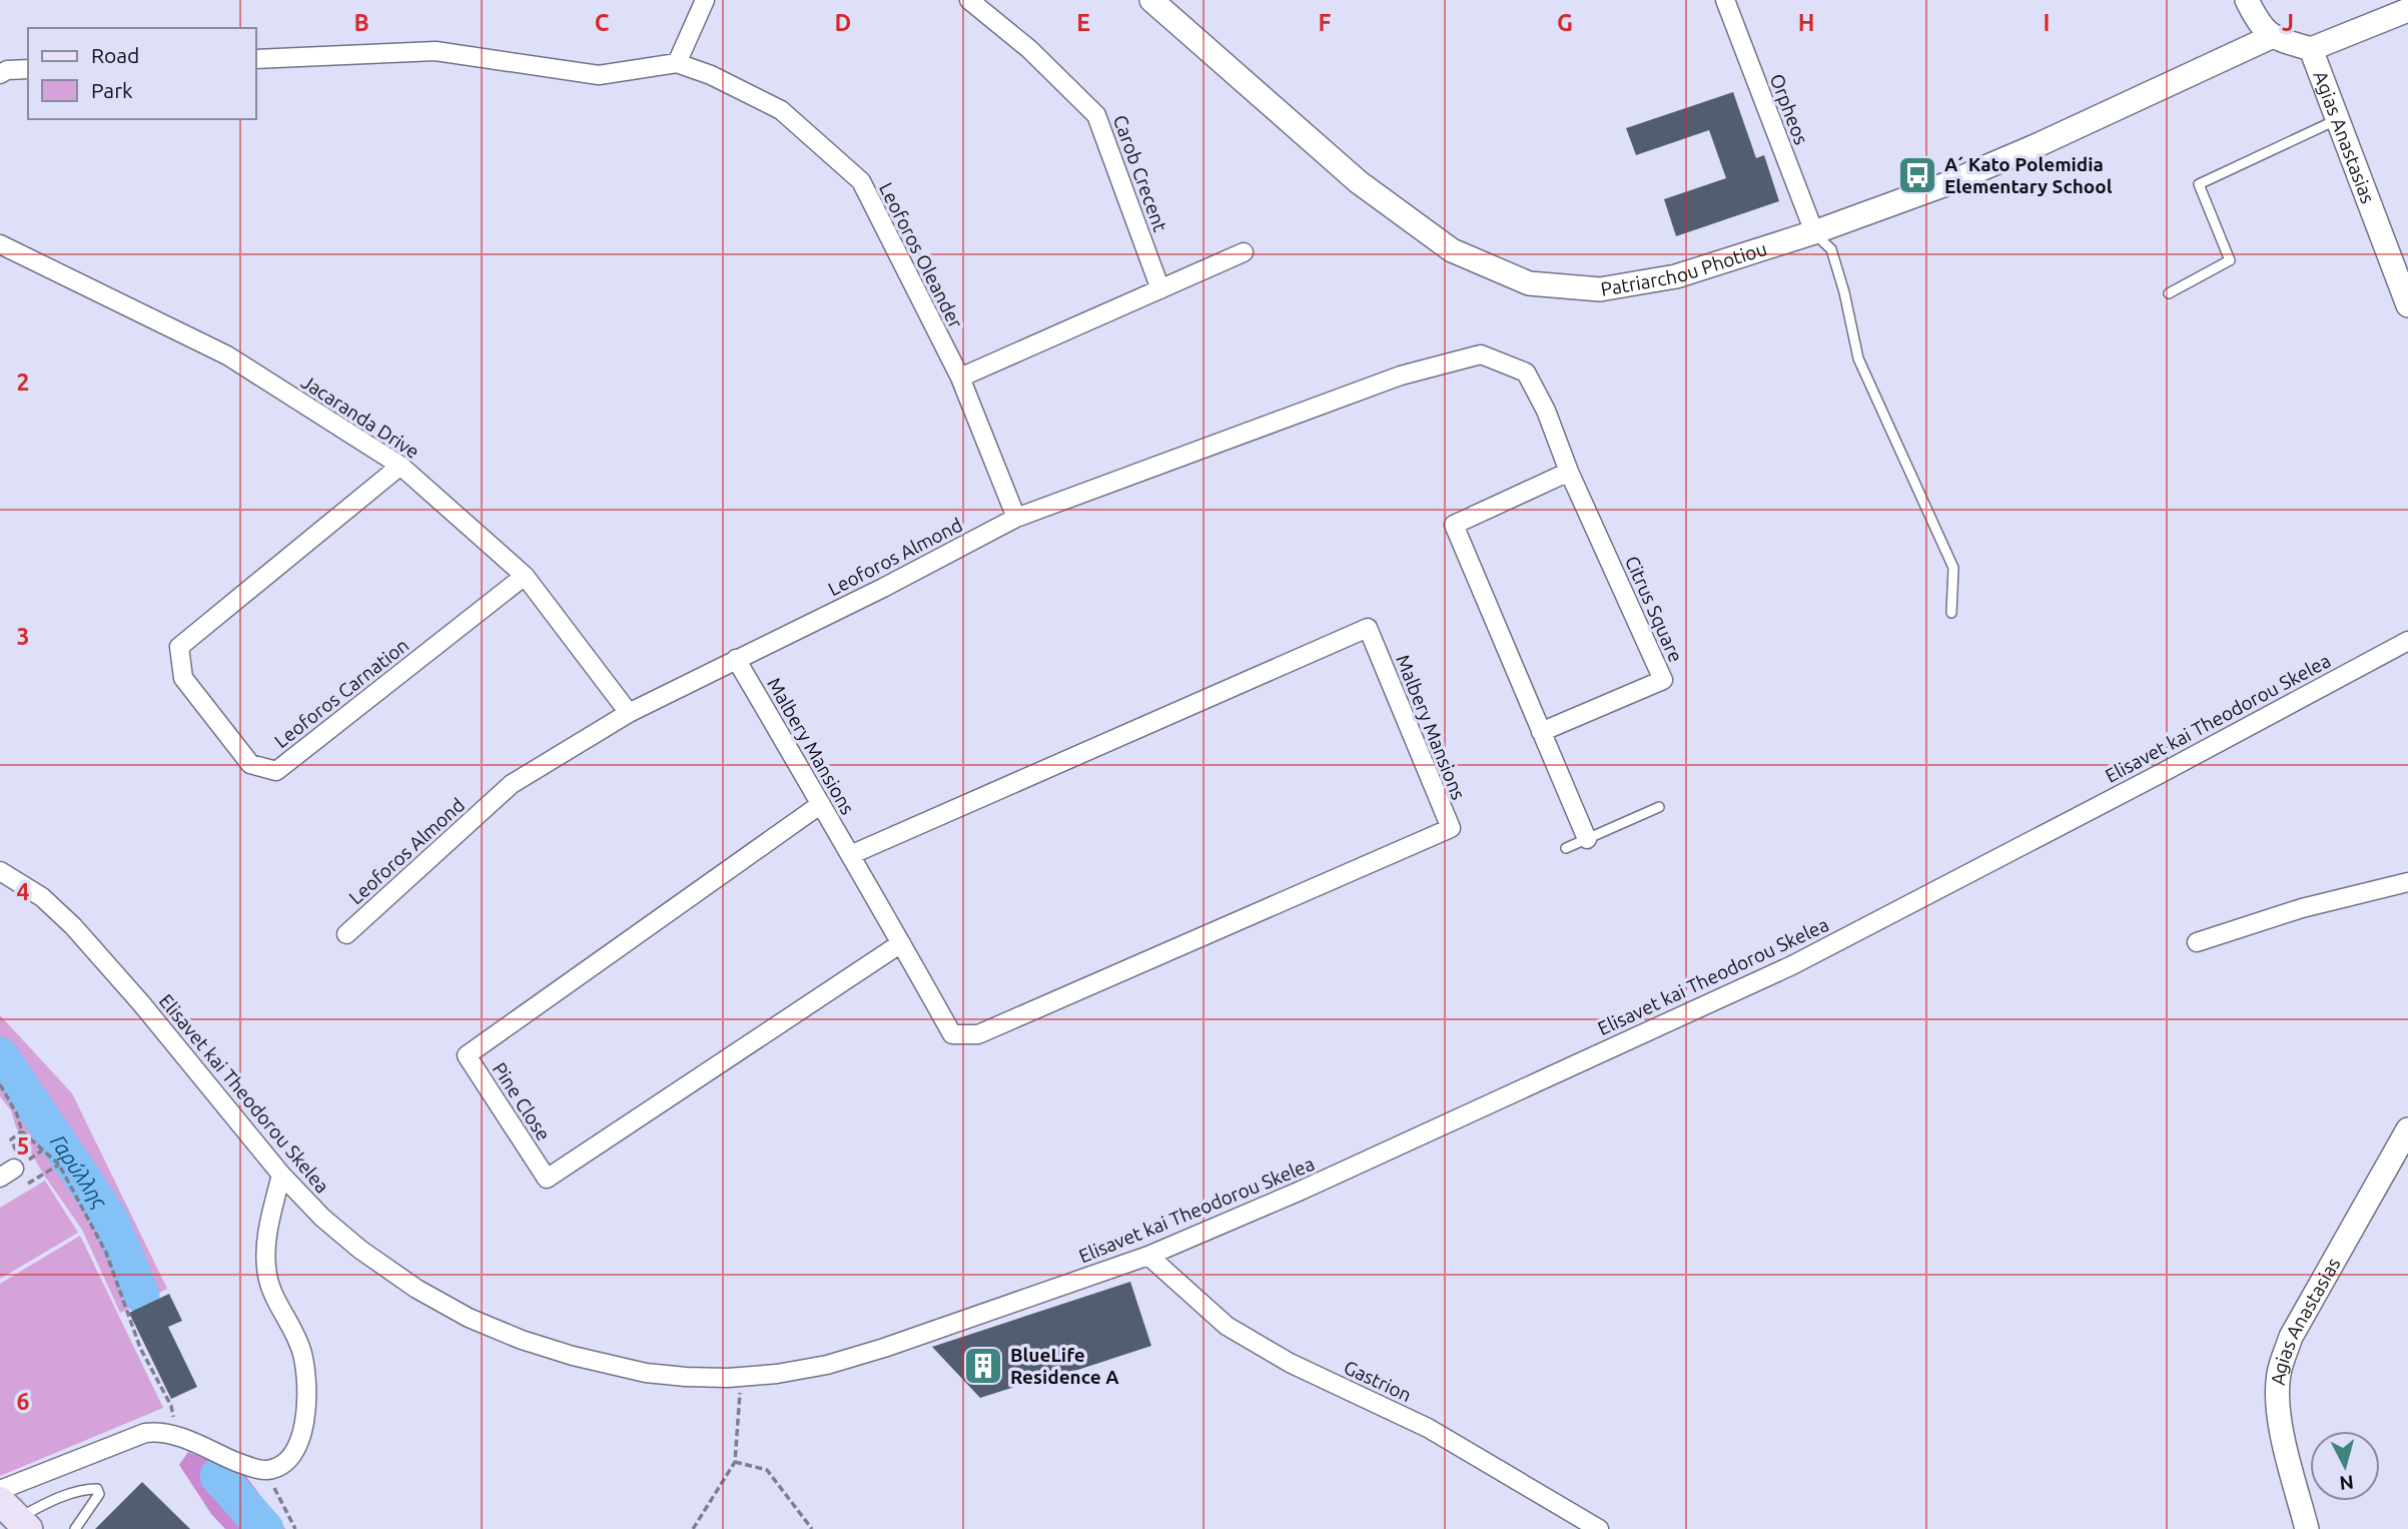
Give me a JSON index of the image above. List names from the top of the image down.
{
  "streets": {
    "street": [
      "Orpheos",
      "Agias Anastasias",
      "Carob Crecent",
      "Leoforos Oleander",
      "Patriarchou Photiou",
      "Jacaranda Drive",
      "Leoforos Almond",
      "Citrus Square",
      "Leoforos Carnation",
      "Elisavet kai Theodorou Skelea",
      "Malbery Mansions",
      "Pine Close",
      "Gastrion"
    ]
  },
  "crossings": [
    ["Orpheos", "Patriarchou Photiou"],
    ["Agias Anastasias", "Patriarchou Photiou"],
    ["Leoforos Oleander", "Leoforos Almond"],
    ["Jacaranda Drive", "Leoforos Almond"],
    ["Jacaranda Drive", "Leoforos Carnation"],
    ["Leoforos Almond", "Citrus Square"],
    ["Leoforos Almond", "Malbery Mansions"],
    ["Elisavet kai Theodorou Skelea", "Gastrion"],
    ["Malbery Mansions", "Pine Close"]
  ],
  "water": ["Γαρύλλης"],
  "places": {
    "bus stop": ["A´ Kato Polemidia Elementary School"],
    "building": ["BlueLife Residence A"]
  },
  "legend": ["Road", "Park"],
  "north": "bottom",
  "grid": {
    "columns": [
      "B",
      "C",
      "D",
      "E",
      "F",
      "G",
      "H",
      "I",
      "J"
    ],
    "rows": [
      "2",
      "3",
      "4",
      "5",
      "6"
    ]
  }
}
